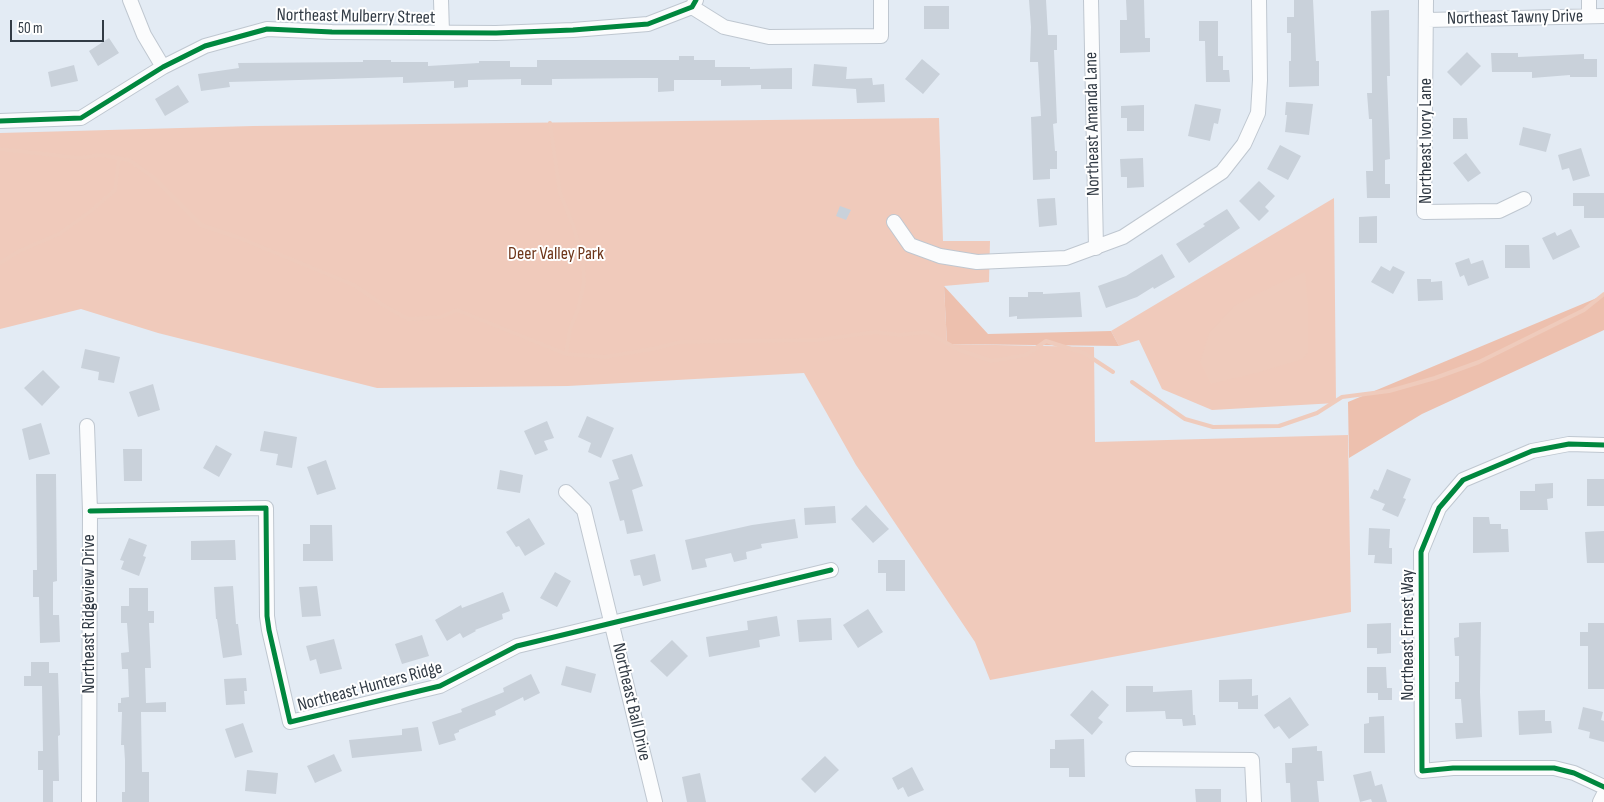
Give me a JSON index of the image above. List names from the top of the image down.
{
  "streets": {
    "street": [
      "Northeast Mulberry Street",
      "Northeast Tawny Drive",
      "Northeast Amanda Lane",
      "Northeast Ivory Lane",
      "Northeast Ridgeview Drive",
      "Northeast Ernest Way",
      "Northeast Hunters Ridge",
      "Northeast Ball Drive"
    ]
  },
  "crossings": [
    ["Northeast Tawny Drive", "Northeast Ivory Lane"],
    ["Northeast Ridgeview Drive", "Northeast Hunters Ridge"],
    ["Northeast Hunters Ridge", "Northeast Ball Drive"]
  ],
  "parks": ["Deer Valley Park"],
  "scale_bar": "50 m"
}
